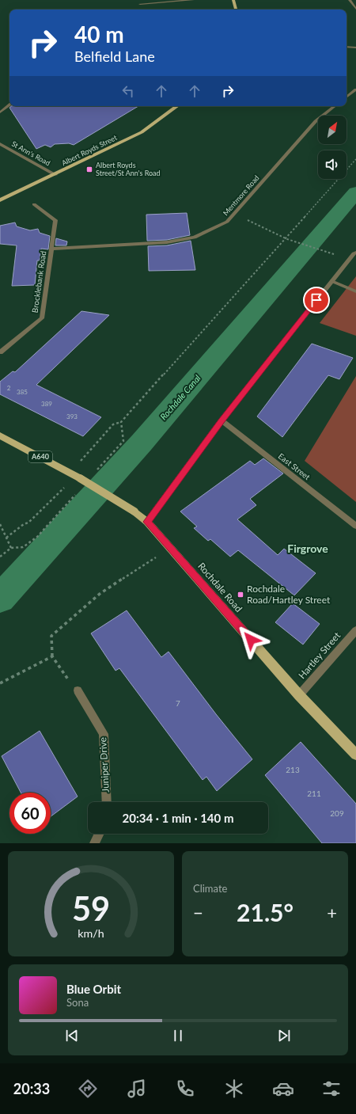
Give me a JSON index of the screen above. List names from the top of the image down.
{
  "streets": {
    "main road": ["Albert Royds Street", "A640", "Rochdale Road"],
    "street": [
      "St Ann's Road",
      "Mentmore Road",
      "Brocklebank Road",
      "East Street",
      "Hartley Street",
      "Juniper Drive"
    ]
  },
  "crossings": [
    ["Albert Royds Street", "St Ann's Road"],
    ["Mentmore Road", "Brocklebank Road"],
    ["A640", "Rochdale Road"],
    ["Rochdale Road", "Hartley Street"]
  ],
  "districts": ["Firgrove"],
  "water": ["Rochdale Canal"],
  "places": {
    "transit": ["Albert Royds Street/St Ann's Road", "Rochdale Road/Hartley Street"]
  },
  "house_numbers": [
    "2",
    "385",
    "389",
    "393",
    "7",
    "213",
    "211",
    "209"
  ],
  "north": "top right",
  "page": {
    "turn": ["40 m", "Belfield Lane"],
    "limit": "60",
    "trip": "20:34 · 1 min · 140 m",
    "tile": "Climate",
    "heat": ["−", "21.5°", "+"],
    "song": ["Blue Orbit", "Sona"],
    "tabs": "20:33",
    "gauge": ["59", "km/h"]
  }
}
